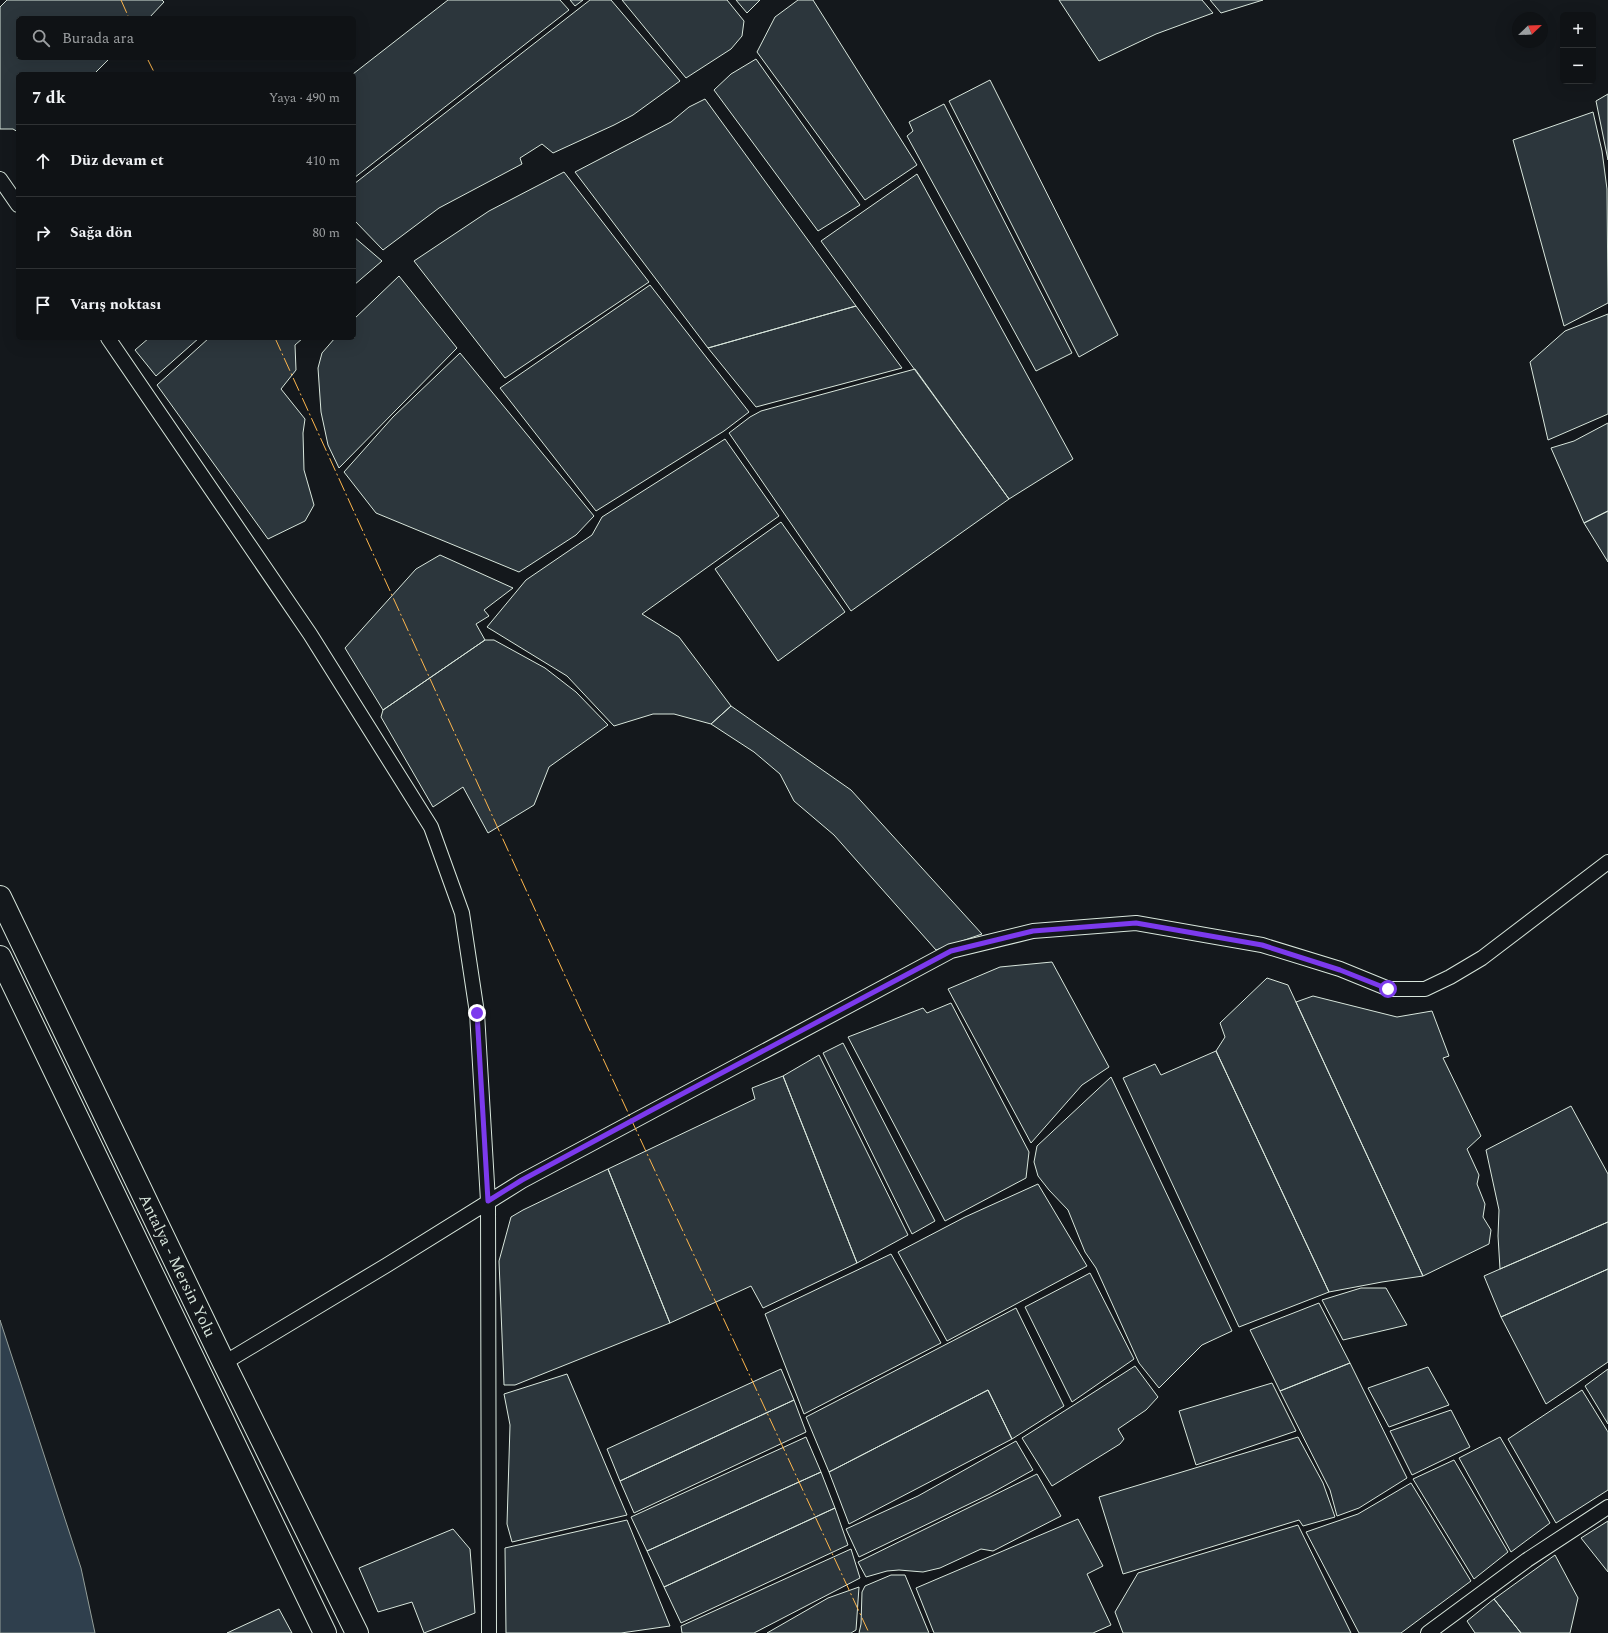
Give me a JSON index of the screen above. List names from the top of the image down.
{
  "streets": {
    "highway": ["Antalya - Mersin Yolu"]
  },
  "north": "top right",
  "page": {
    "map_buttons": ["+", "−"],
    "search": "Burada ara",
    "heading": ["7 dk", "Yaya · 490 m"],
    "list": [
      ["Düz devam et", "410 m"],
      ["Sağa dön", "80 m"],
      "Varış noktası"
    ]
  }
}
